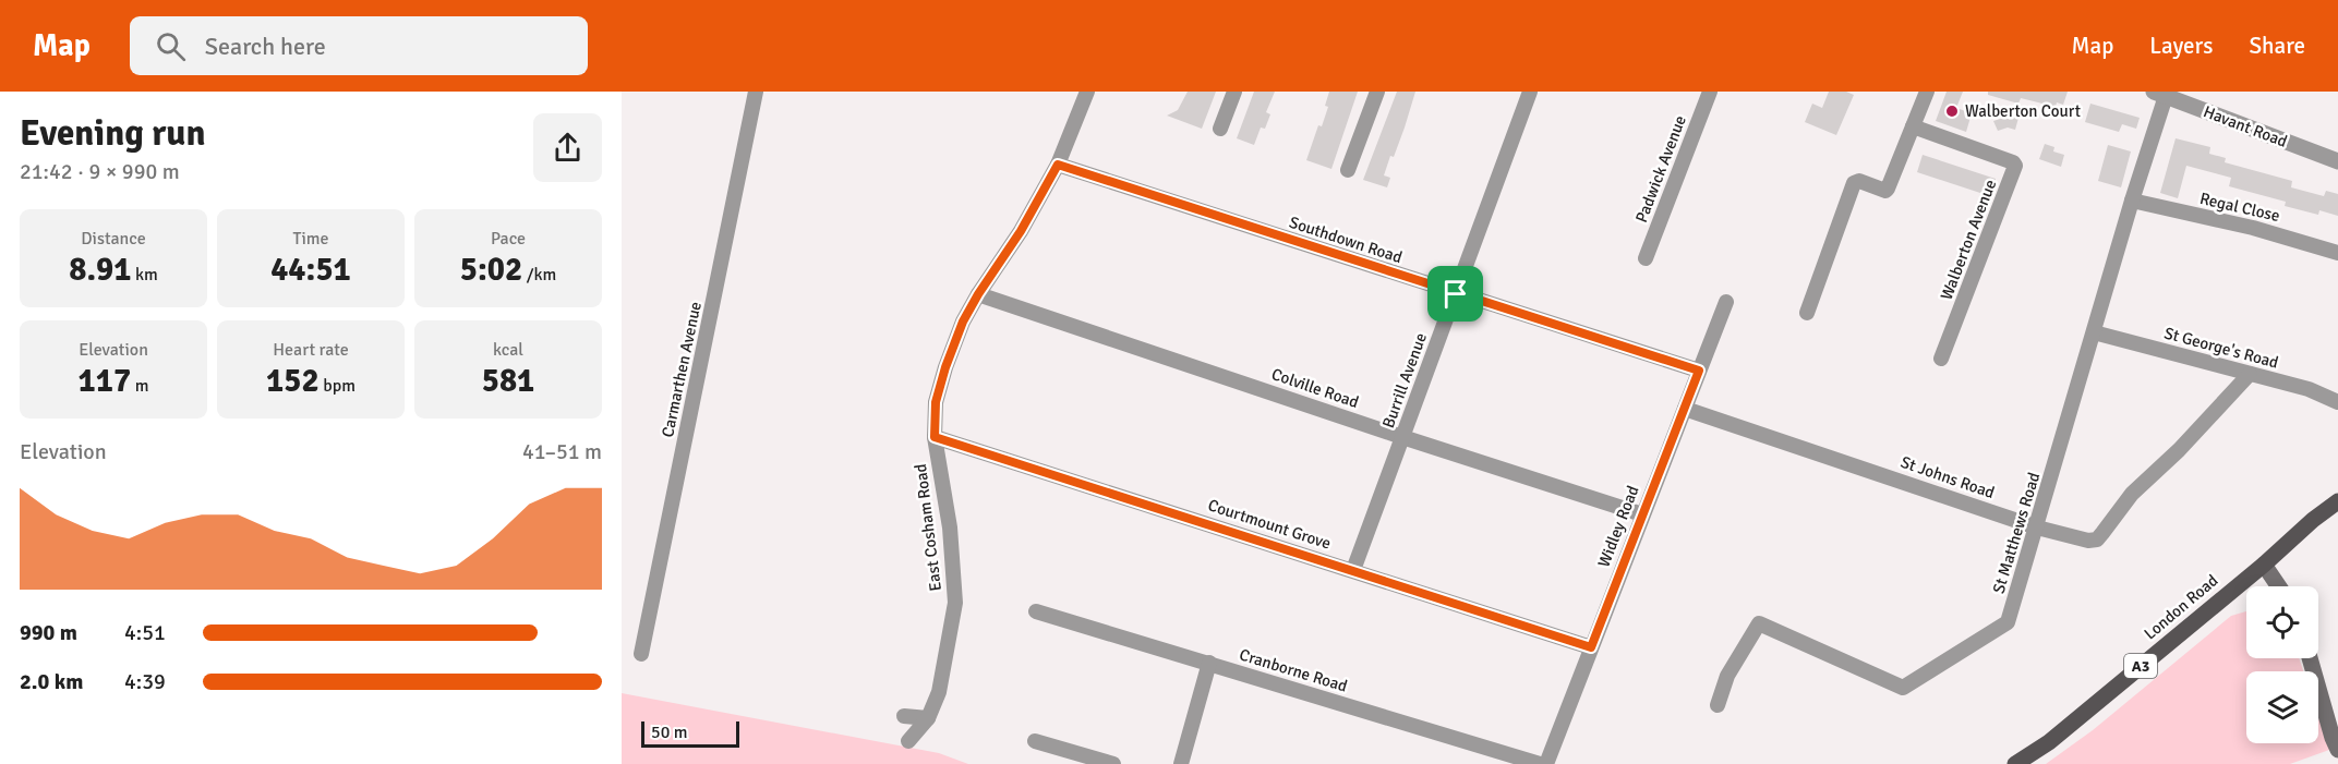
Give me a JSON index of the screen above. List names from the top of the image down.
{
  "streets": {
    "main road": ["London Road", "A3"],
    "street": [
      "Havant Road",
      "Padwick Avenue",
      "Regal Close",
      "Southdown Road",
      "Walberton Avenue",
      "St George's Road",
      "Carmarthen Avenue",
      "Burrill Avenue",
      "Colville Road",
      "St Johns Road",
      "Courtmount Grove",
      "Widley Road",
      "East Cosham Road",
      "St Matthews Road",
      "Cranborne Road"
    ]
  },
  "crossings": [
    ["Havant Road", "St Matthews Road"],
    ["Regal Close", "St Matthews Road"],
    ["Southdown Road", "Burrill Avenue"],
    ["Southdown Road", "Widley Road"],
    ["Southdown Road", "East Cosham Road"],
    ["St George's Road", "St Johns Road"],
    ["St George's Road", "St Matthews Road"],
    ["Burrill Avenue", "Colville Road"],
    ["Burrill Avenue", "Courtmount Grove"],
    ["Colville Road", "Widley Road"],
    ["Colville Road", "East Cosham Road"],
    ["St Johns Road", "Widley Road"],
    ["St Johns Road", "St Matthews Road"],
    ["Courtmount Grove", "Widley Road"],
    ["Courtmount Grove", "East Cosham Road"]
  ],
  "places": ["Walberton Court"],
  "scale_bar": "50 m",
  "page": {
    "header": "Map",
    "search": "Search here",
    "nav": ["Map", "Layers", "Share"],
    "heading": ["Evening run", "21:42 · 9 × 990 m"],
    "stats": [
      ["Distance", "8.91 km"],
      ["Time", "44:51"],
      ["Pace", "5:02 /km"],
      ["Elevation", "117 m"],
      ["Heart rate", "152 bpm"],
      ["kcal", "581"]
    ],
    "chart": ["Elevation", "41–51 m"],
    "list": [
      {
        "name": "990 m",
        "note": "4:51"
      },
      {
        "name": "2.0 km",
        "note": "4:39"
      }
    ],
    "scale": "50 m"
  }
}
